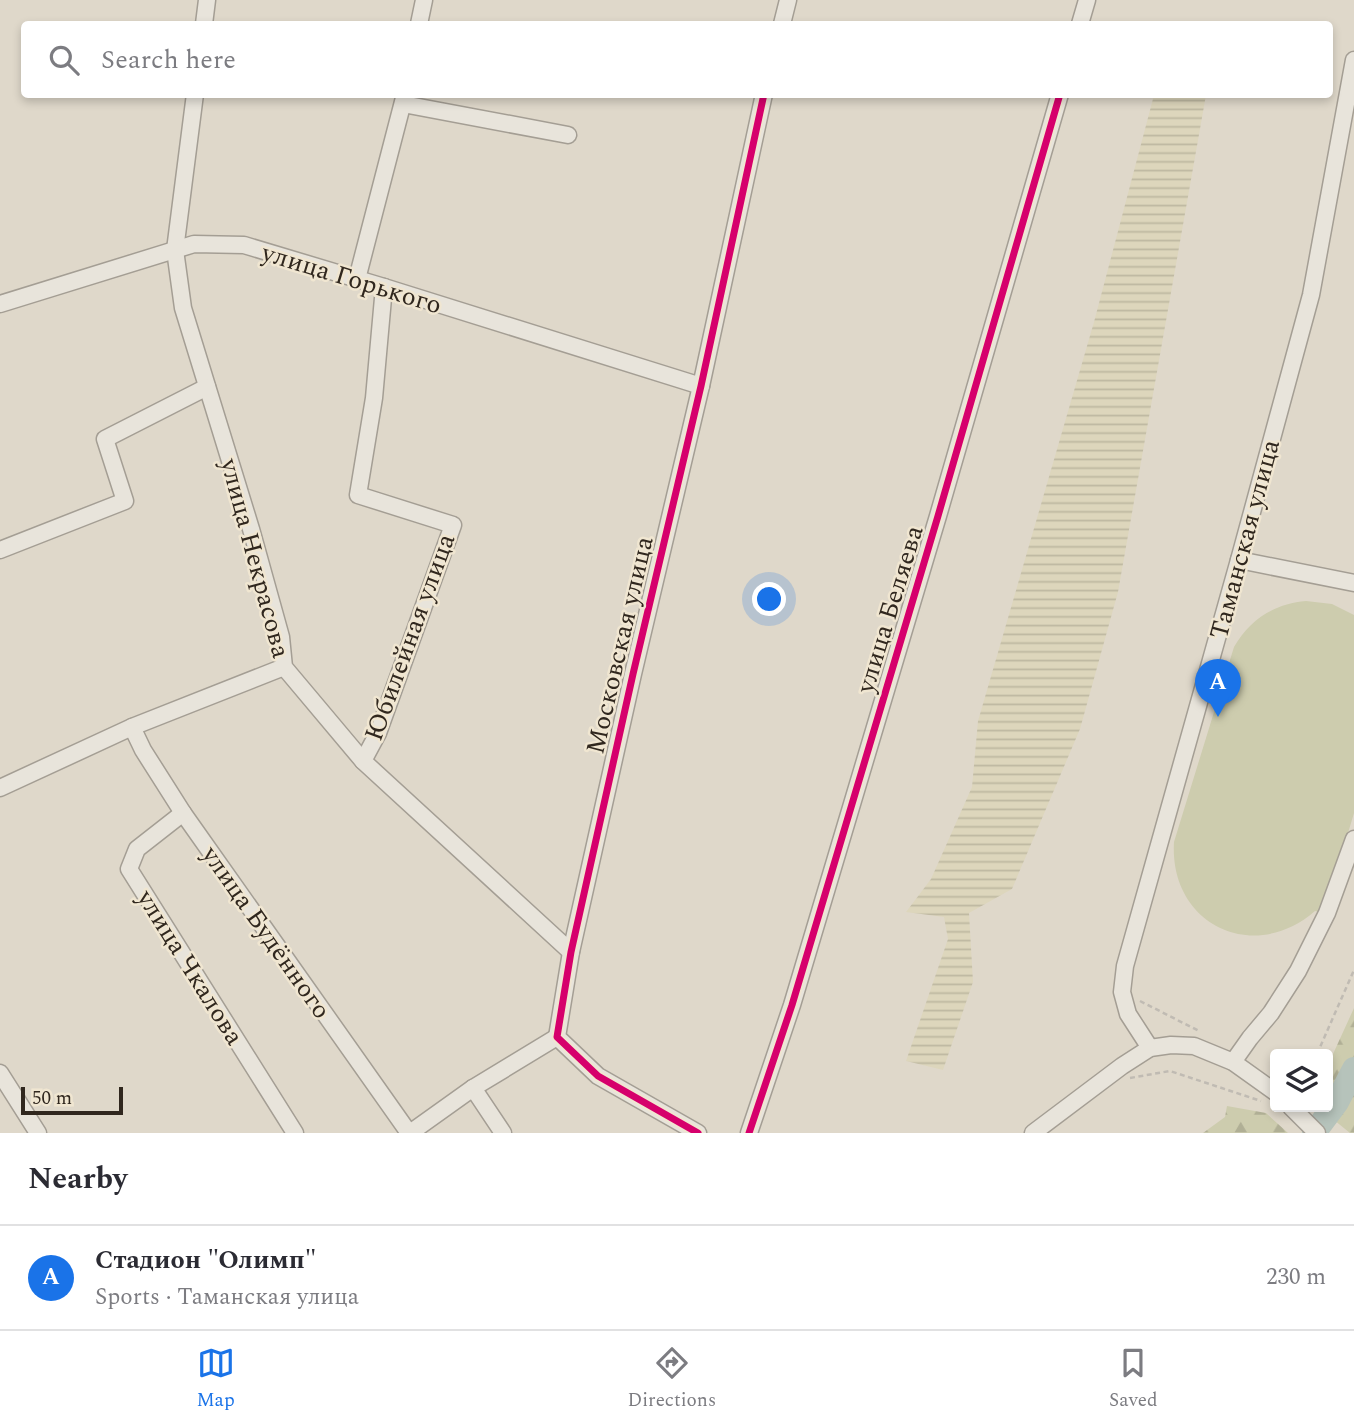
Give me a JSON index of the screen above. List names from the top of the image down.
{
  "streets": {
    "street": [
      "улица Горького",
      "Таманская улица",
      "улица Некрасова",
      "улица Беляева",
      "Юбилейная улица",
      "Московская улица",
      "улица Будённого",
      "улица Чкалова"
    ]
  },
  "crossings": [
    ["улица Горького", "улица Некрасова"],
    ["улица Горького", "Юбилейная улица"],
    ["улица Горького", "Московская улица"],
    ["улица Некрасова", "Юбилейная улица"],
    ["улица Некрасова", "Московская улица"],
    ["улица Будённого", "улица Чкалова"]
  ],
  "scale_bar": "50 m",
  "page": {
    "search": "Search here",
    "pins": "A",
    "scale": "50 m",
    "heading": "Nearby",
    "list": [
      {
        "mark": "A",
        "name": "Стадион \"Олимп\"",
        "note": "Sports · Таманская улица",
        "value": "230 m"
      }
    ],
    "nav": ["Map", "Directions", "Saved"]
  }
}
